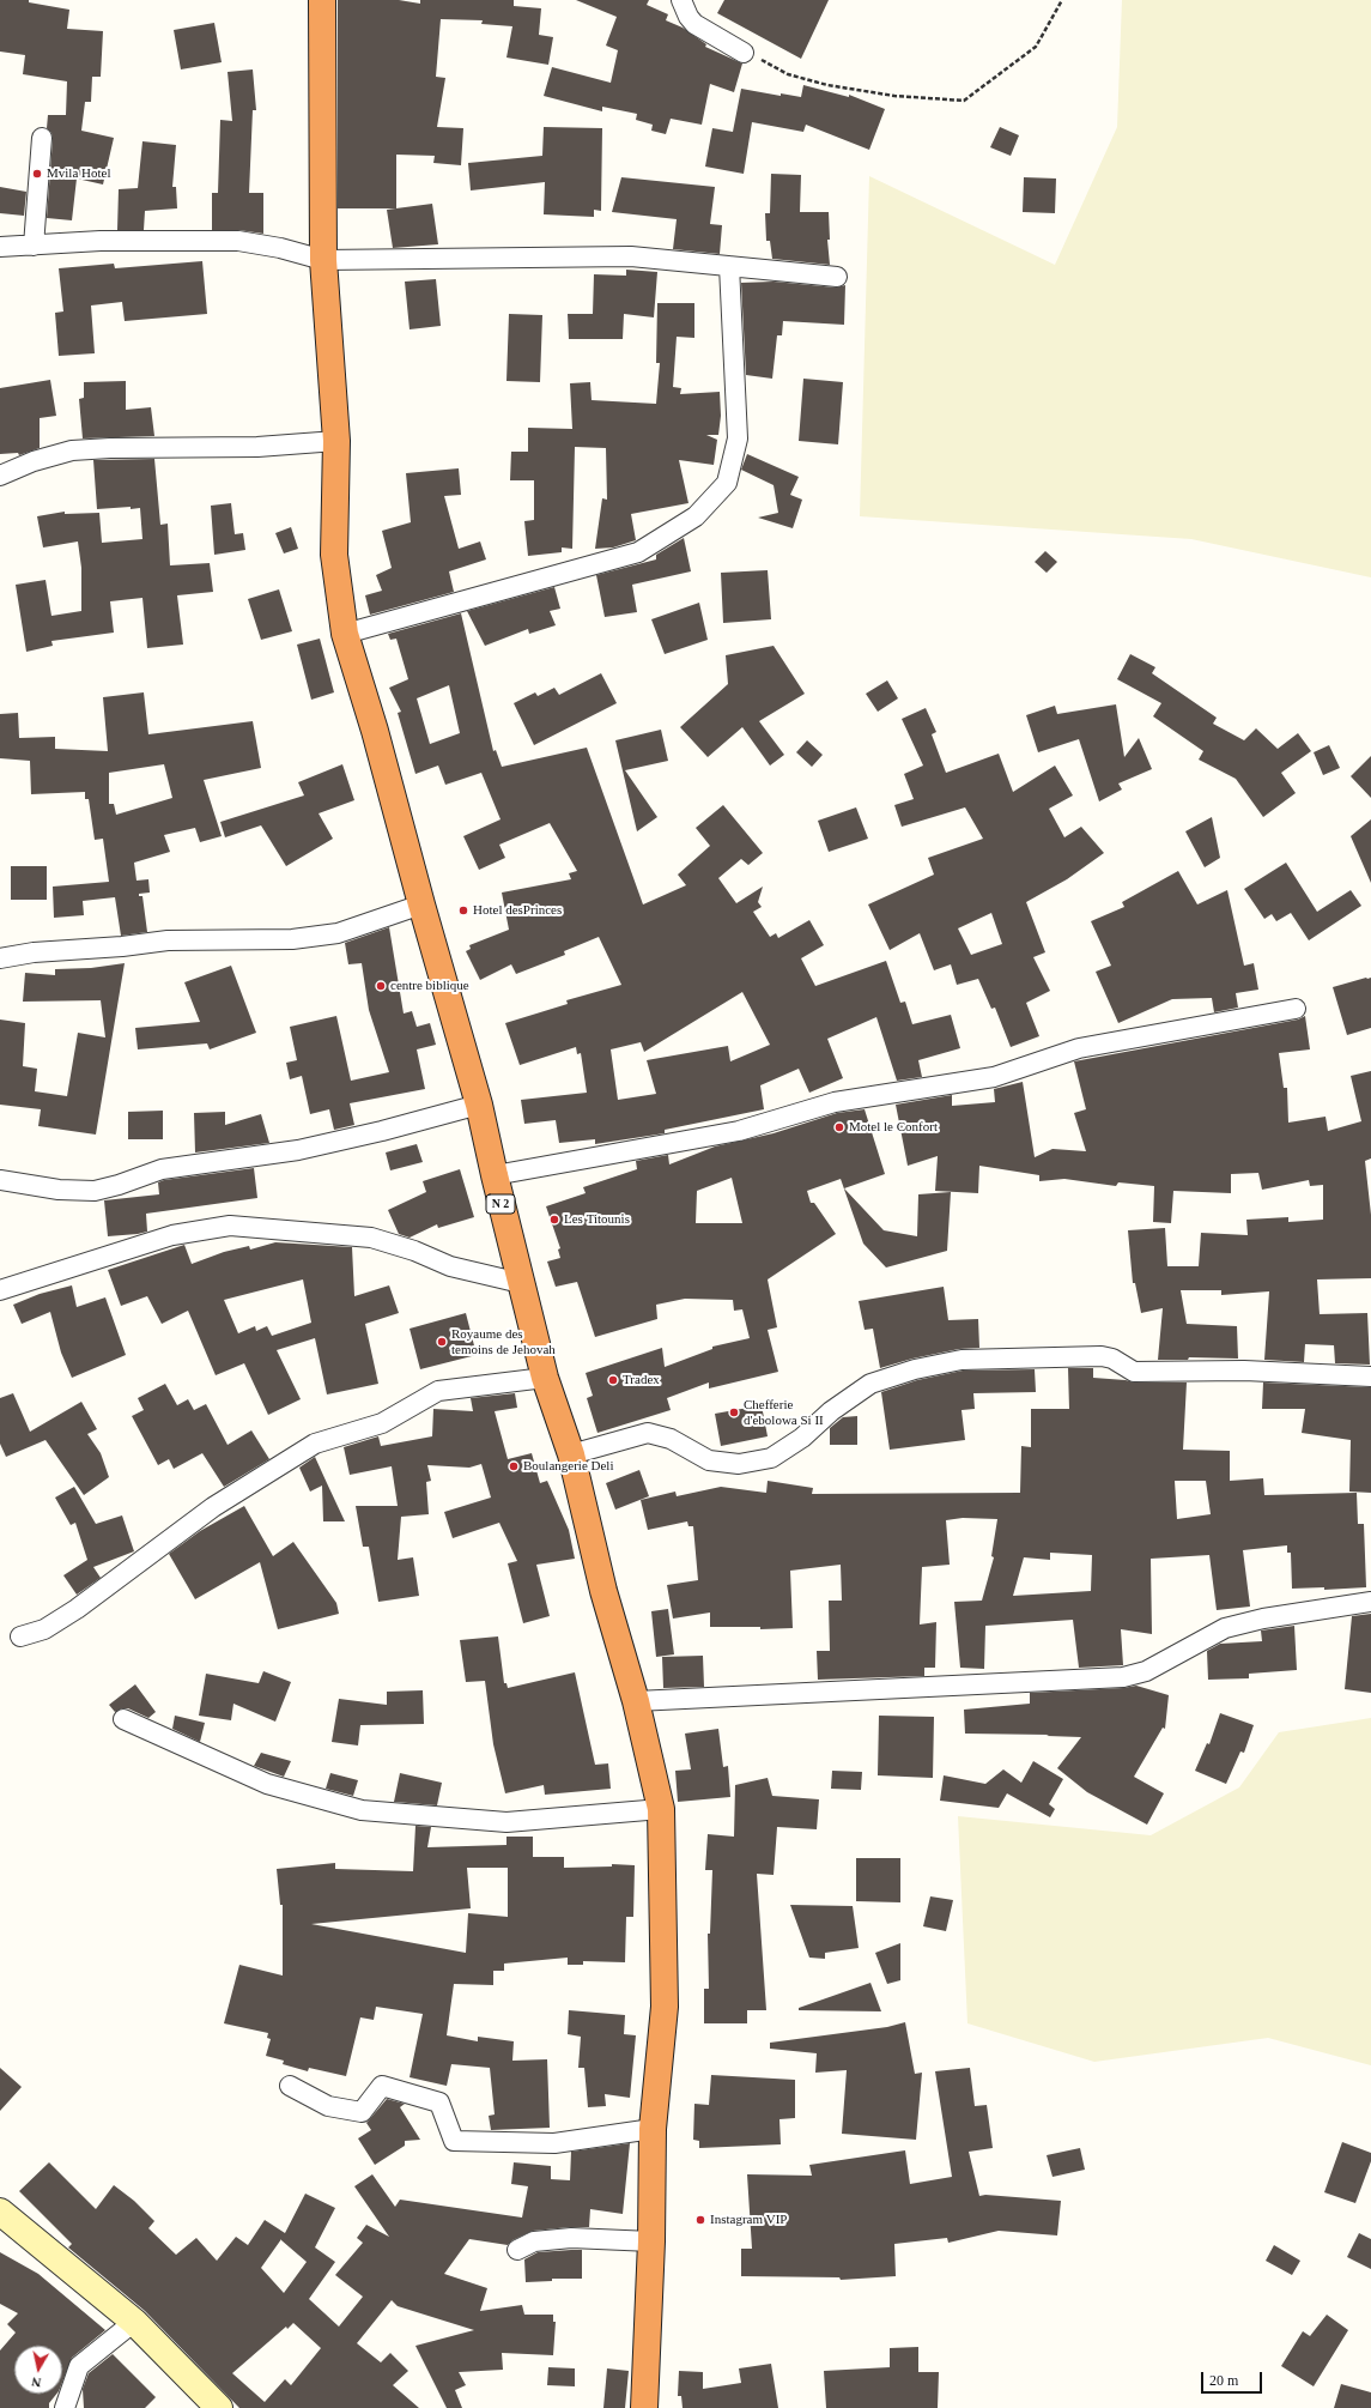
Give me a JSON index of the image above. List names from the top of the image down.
{
  "streets": {
    "highway": ["N 2"]
  },
  "places": [
    "Mvila Hotel",
    "Hotel desPrinces",
    "centre biblique",
    "Motel le Confort",
    "Les Titounis",
    "Royaume des temoins de Jehovah",
    "Tradex",
    "Chefferie d'ebolowa Si II",
    "Boulangerie Deli",
    "Instagram VIP"
  ],
  "scale_bar": "20 m",
  "north": "bottom"
}
